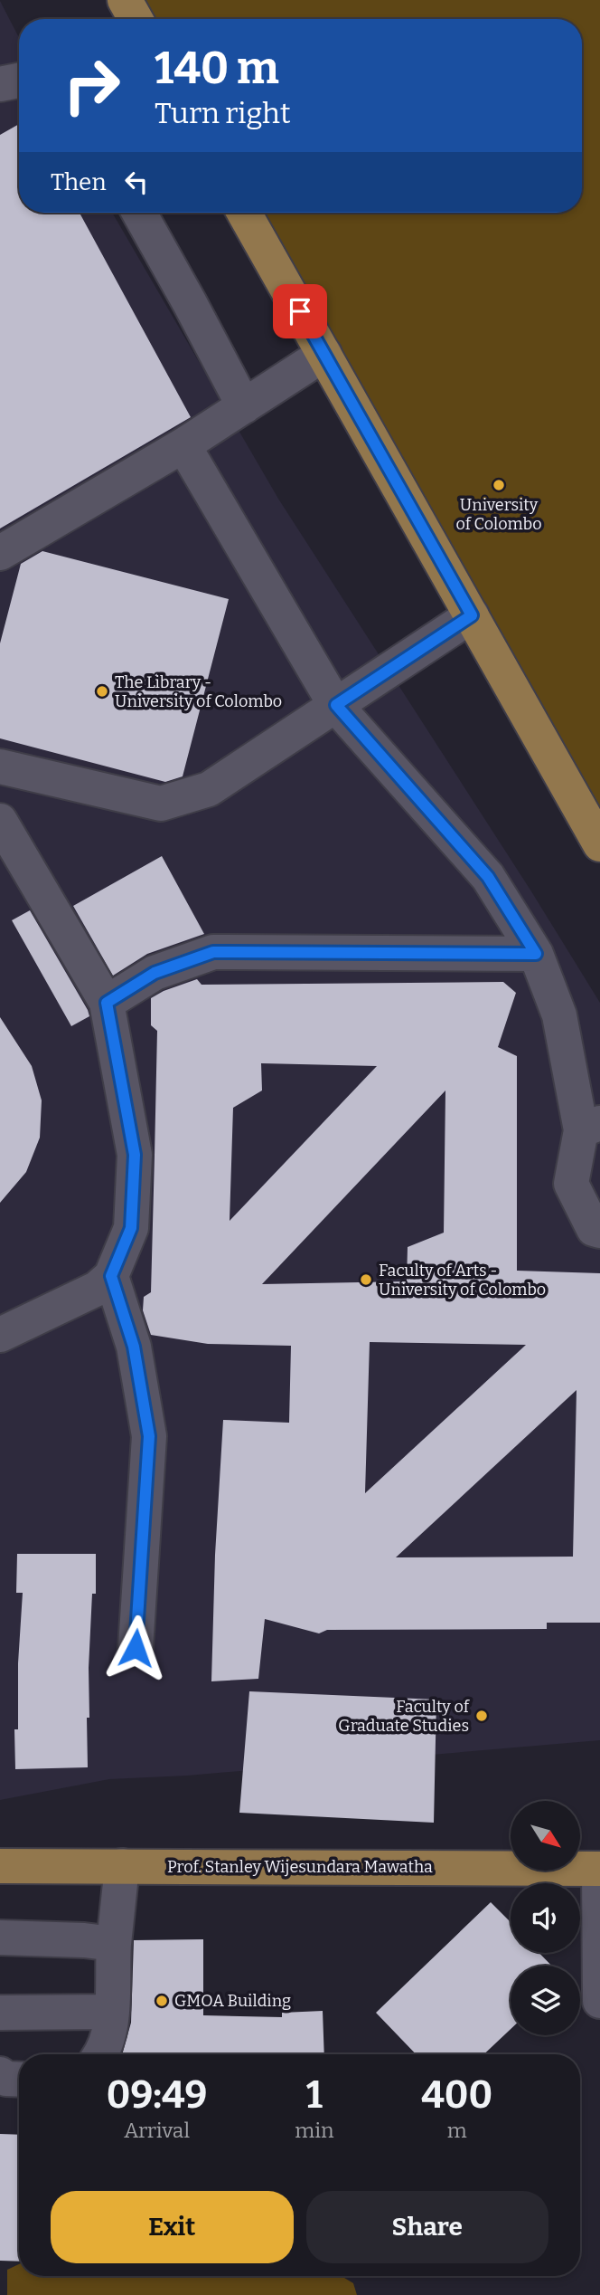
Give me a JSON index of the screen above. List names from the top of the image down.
{
  "streets": {
    "main road": ["Prof. Stanley Wijesundara Mawatha"]
  },
  "places": [
    "University of Colombo",
    "The Library - University of Colombo",
    "Faculty of Arts - University of Colombo",
    "Faculty of Graduate Studies",
    "GMOA Building"
  ],
  "north": "bottom right",
  "page": {
    "turn": ["140 m", "Turn right"],
    "then": "Then",
    "eta": [
      "09:49",
      "Arrival",
      "1",
      "min",
      "400",
      "m"
    ],
    "buttons": ["Exit", "Share"]
  }
}
